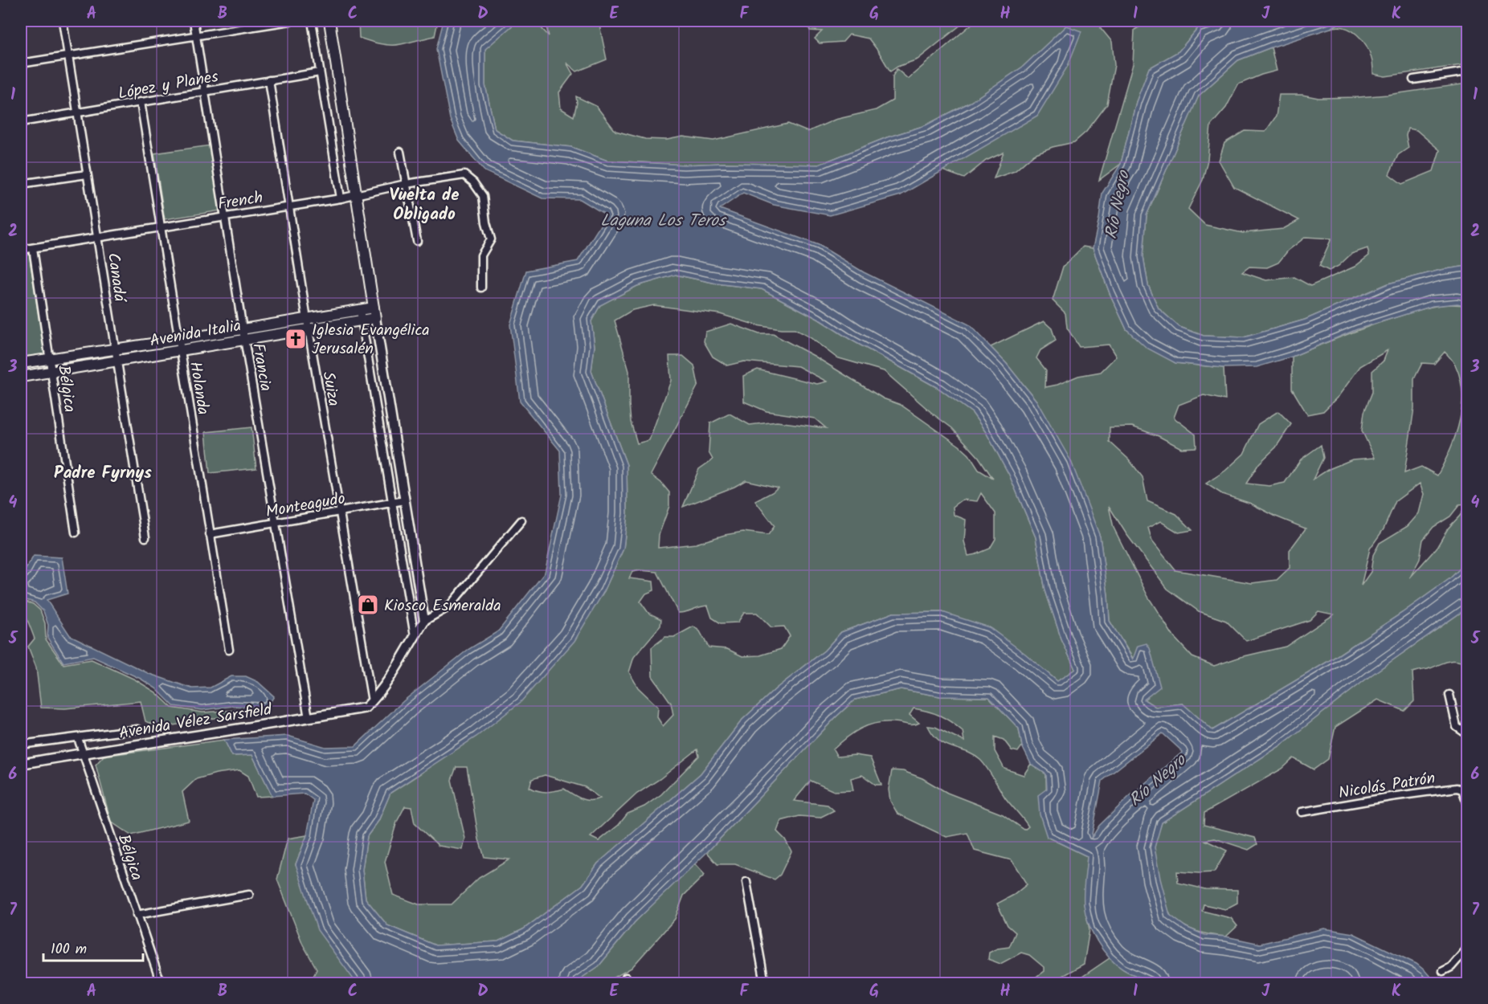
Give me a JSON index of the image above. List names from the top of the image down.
{
  "streets": {
    "main road": ["Avenida Italia"],
    "street": [
      "López y Planes",
      "French",
      "Canadá",
      "Francia",
      "Holanda",
      "Bélgica",
      "Suiza",
      "Monteagudo",
      "Avenida Vélez Sarsfield",
      "Nicolás Patrón"
    ]
  },
  "crossings": [
    ["López y Planes", "Canadá"],
    ["López y Planes", "Francia"],
    ["López y Planes", "Holanda"],
    ["López y Planes", "Suiza"],
    ["French", "Canadá"],
    ["French", "Francia"],
    ["French", "Holanda"],
    ["French", "Bélgica"],
    ["French", "Suiza"],
    ["Canadá", "Avenida Italia"],
    ["Avenida Italia", "Francia"],
    ["Avenida Italia", "Holanda"],
    ["Avenida Italia", "Bélgica"],
    ["Avenida Italia", "Suiza"],
    ["Francia", "Monteagudo"],
    ["Francia", "Avenida Vélez Sarsfield"],
    ["Holanda", "Monteagudo"],
    ["Bélgica", "Avenida Vélez Sarsfield"],
    ["Suiza", "Monteagudo"],
    ["Suiza", "Avenida Vélez Sarsfield"]
  ],
  "districts": ["Vuelta de Obligado", "Padre Fyrnys"],
  "water": ["Río Negro", "Laguna Los Teros"],
  "places": {
    "church": ["Iglesia Evangélica Jerusalén"],
    "shop": ["Kiosco Esmeralda"]
  },
  "scale_bar": "100 m",
  "grid": {
    "columns": [
      "A",
      "B",
      "C",
      "D",
      "E",
      "F",
      "G",
      "H",
      "I",
      "J",
      "K"
    ],
    "rows": [
      "1",
      "2",
      "3",
      "4",
      "5",
      "6",
      "7"
    ]
  }
}
